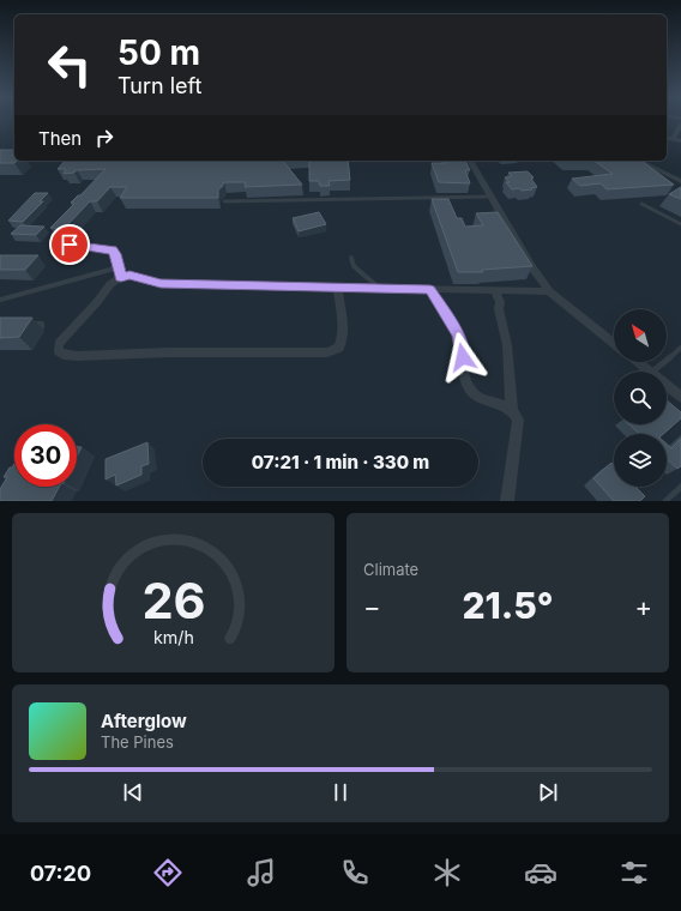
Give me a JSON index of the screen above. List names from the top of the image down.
{
  "north": "top left",
  "page": {
    "turn": ["50 m", "Turn left"],
    "then": "Then",
    "limit": "30",
    "trip": "07:21 · 1 min · 330 m",
    "tile": "Climate",
    "heat": ["−", "21.5°", "+"],
    "song": ["Afterglow", "The Pines"],
    "tabs": "07:20",
    "gauge": ["26", "km/h"]
  }
}
